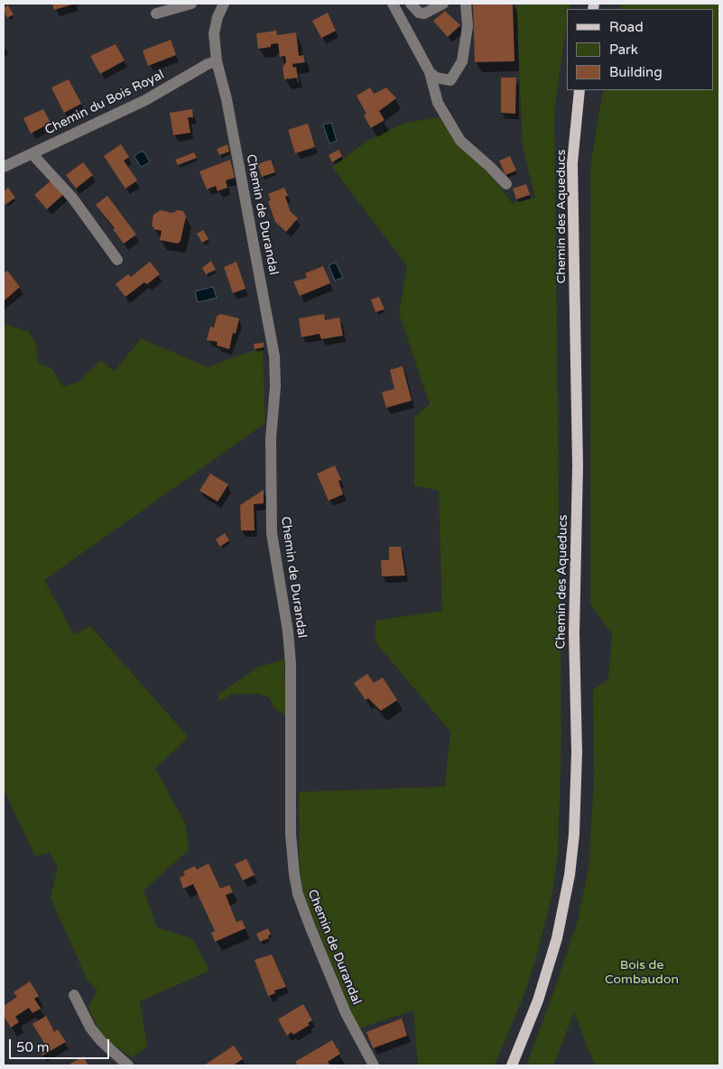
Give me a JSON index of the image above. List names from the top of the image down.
{
  "streets": {
    "main road": ["Chemin des Aqueducs"],
    "street": ["Chemin du Bois Royal", "Chemin de Durandal"]
  },
  "crossings": [
    ["Chemin du Bois Royal", "Chemin de Durandal"]
  ],
  "parks": ["Bois de Combaudon"],
  "legend": ["Road", "Park", "Building"],
  "scale_bar": "50 m"
}
